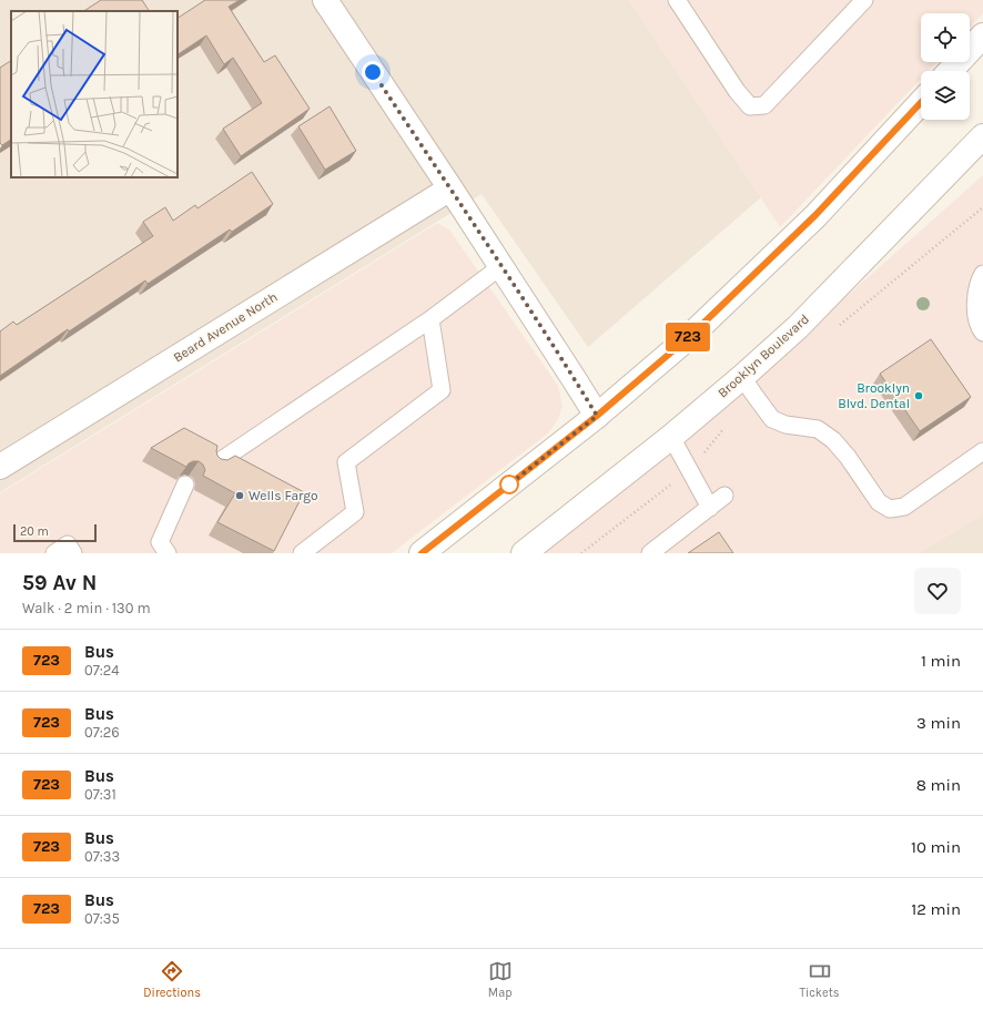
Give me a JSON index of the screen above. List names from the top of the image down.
{
  "streets": {
    "main road": ["Beard Avenue North", "Brooklyn Boulevard"]
  },
  "places": ["Brooklyn Blvd. Dental", "Wells Fargo"],
  "lines": ["bus line 723"],
  "scale_bar": "20 m",
  "page": {
    "on_map": "723",
    "scale": "20 m",
    "heading": ["59 Av N", "Walk · 2 min · 130 m"],
    "list": [
      {
        "mark": "723",
        "name": "Bus",
        "note": "07:24",
        "value": "1 min"
      },
      {
        "mark": "723",
        "name": "Bus",
        "note": "07:26",
        "value": "3 min"
      },
      {
        "mark": "723",
        "name": "Bus",
        "note": "07:31",
        "value": "8 min"
      },
      {
        "mark": "723",
        "name": "Bus",
        "note": "07:33",
        "value": "10 min"
      },
      {
        "mark": "723",
        "name": "Bus",
        "note": "07:35",
        "value": "12 min"
      }
    ],
    "tabs": ["Directions", "Map", "Tickets"]
  }
}
